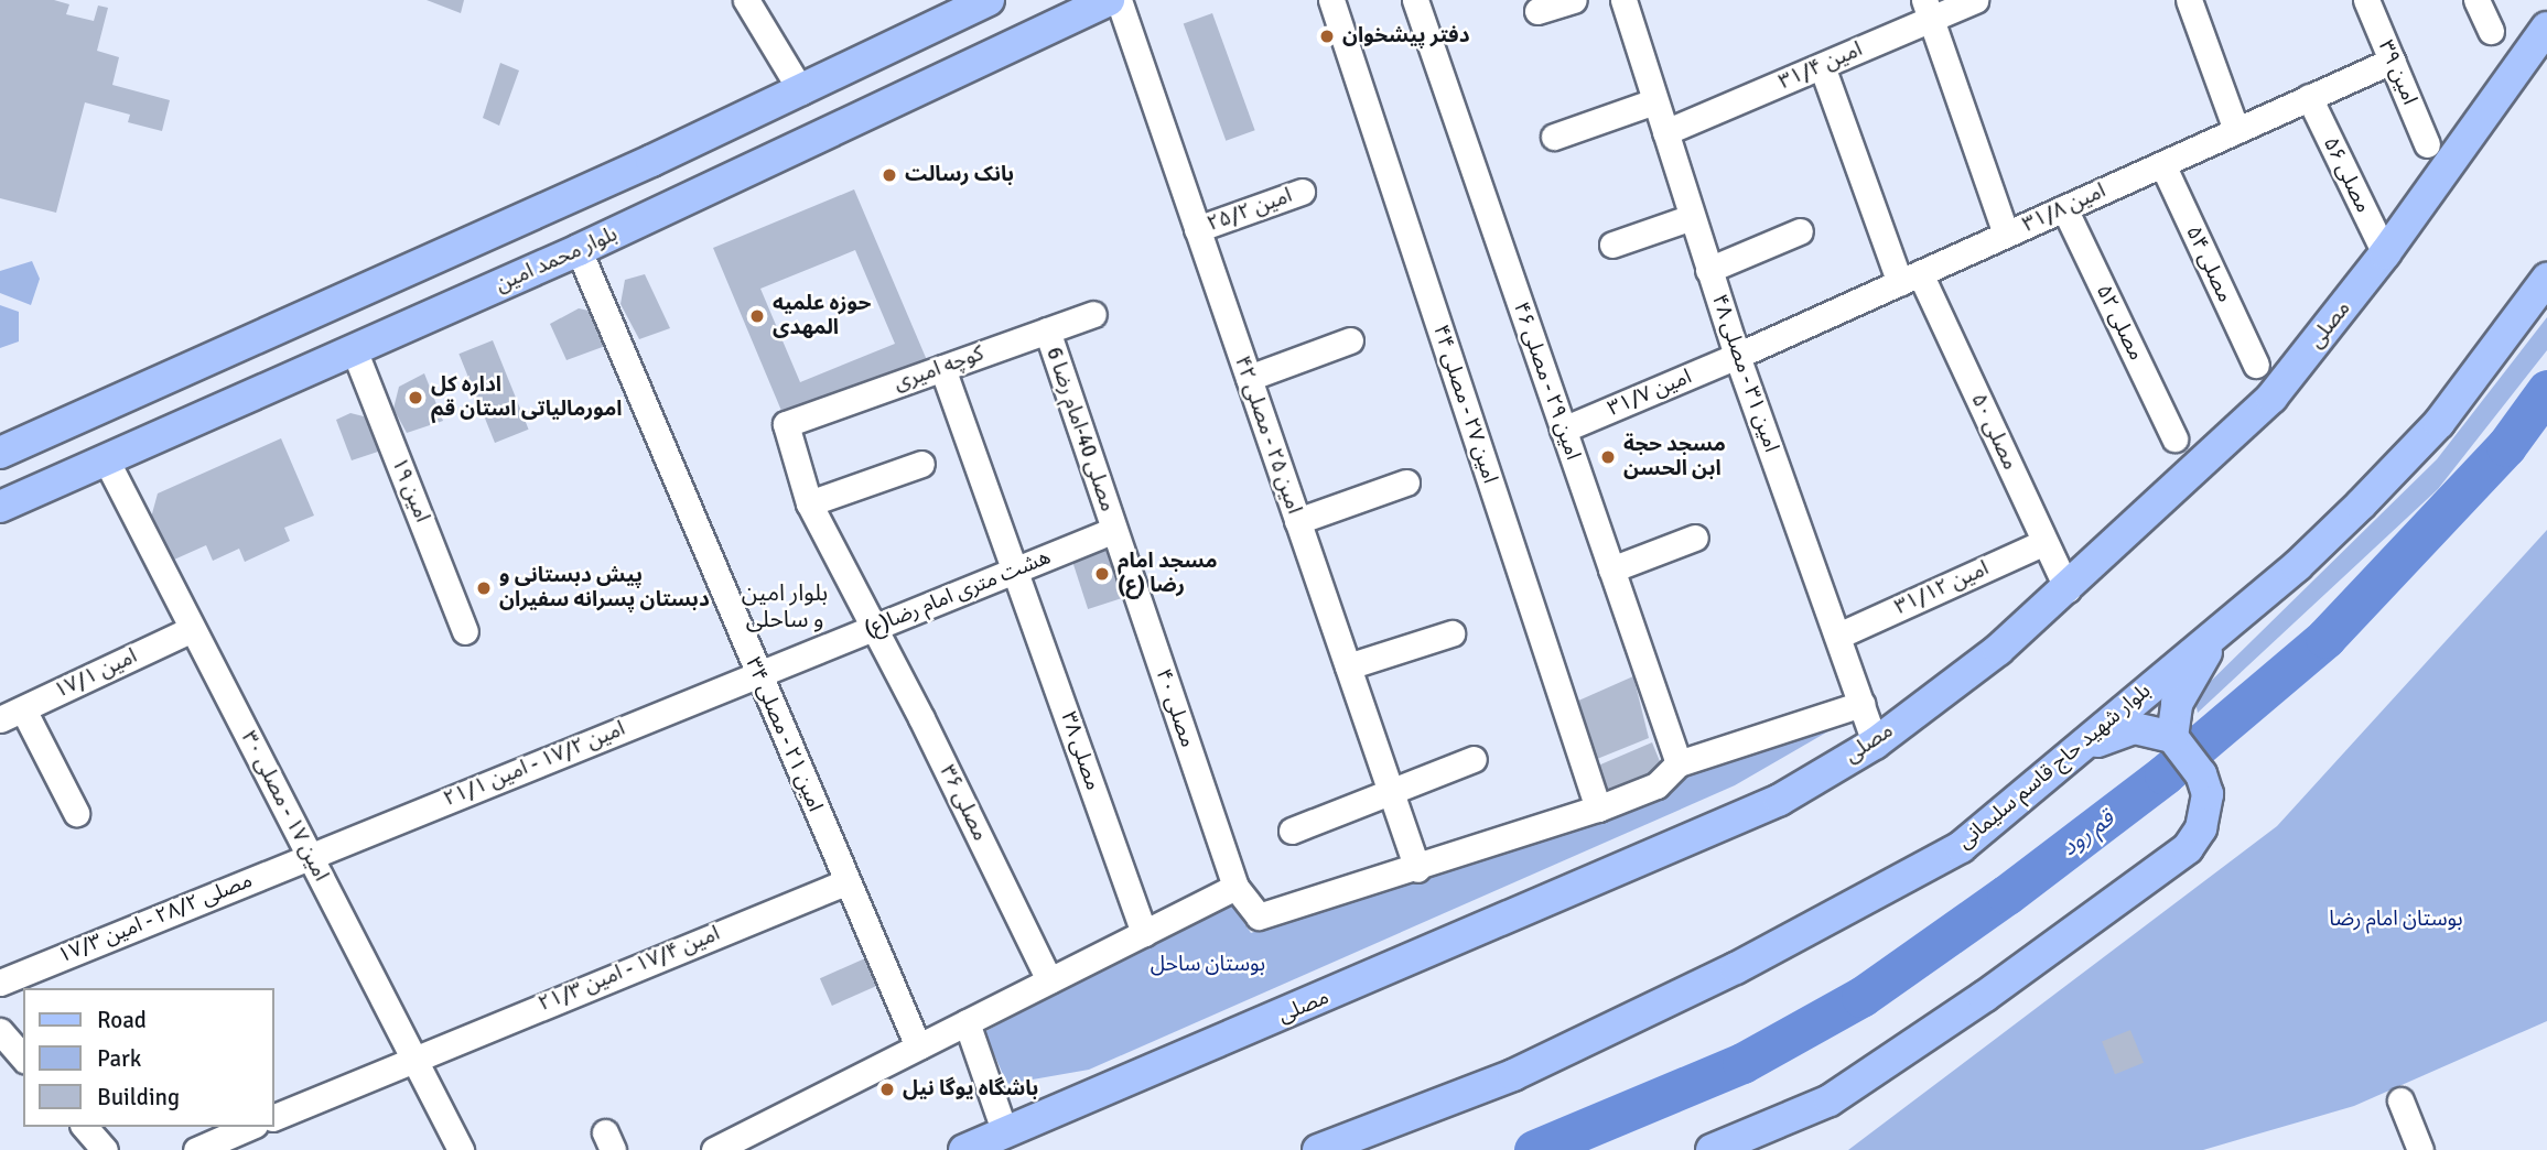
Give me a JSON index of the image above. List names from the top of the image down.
{
  "streets": {
    "main road": ["بلوار محمد امین", "مصلی", "بلوار شهید حاج قاسم سلیمانی"],
    "street": [
      "امین ۳۱/۴",
      "امین ۳۹",
      "مصلی ۵۶",
      "امین ۳۱/۸",
      "امین ۲۵/۲",
      "مصلی ۵۴",
      "مصلی ۵۲",
      "کوچه امیری",
      "امین ۳۱ - مصلی ۴۸",
      "امین ۲۹ - مصلی ۴۶",
      "امین ۳۱/۷",
      "امین ۲۷ - مصلی ۴۴",
      "مصلی 40-امام رضا 6",
      "مصلی ۵۰",
      "امین ۲۵ - مصلی ۴۲",
      "امین ۱۹",
      "امین ۳۱/۱۲",
      "هشت متری امام رضا(ع)",
      "امین ۱۷/۱",
      "مصلی ۴۰",
      "امین ۲۱ - مصلی ۳۴",
      "مصلی ۳۸",
      "امین ۱۷/۲ - امین ۲۱/۱",
      "مصلی ۳۶",
      "امین ۱۷ - مصلی ۳۰",
      "مصلی ۲۸/۲ - امین ۱۷/۳",
      "امین ۱۷/۴ - امین ۲۱/۳"
    ]
  },
  "crossings": [
    ["امین ۳۱/۴", "امین ۳۱ - مصلی ۴۸"],
    ["امین ۳۱/۴", "مصلی ۵۰"],
    ["امین ۳۹", "امین ۳۱/۸"],
    ["مصلی ۵۶", "امین ۳۱/۸"],
    ["مصلی ۵۶", "مصلی"],
    ["امین ۳۱/۸", "مصلی ۵۴"],
    ["امین ۳۱/۸", "مصلی ۵۲"],
    ["امین ۳۱/۸", "امین ۳۱ - مصلی ۴۸"],
    ["امین ۳۱/۸", "امین ۳۱/۷"],
    ["امین ۳۱/۸", "مصلی ۵۰"],
    ["امین ۲۵/۲", "امین ۲۵ - مصلی ۴۲"],
    ["بلوار محمد امین", "امین ۱۹"],
    ["بلوار محمد امین", "امین ۲۱ - مصلی ۳۴"],
    ["بلوار محمد امین", "امین ۱۷ - مصلی ۳۰"],
    ["مصلی", "امین ۳۱ - مصلی ۴۸"],
    ["مصلی", "مصلی ۵۰"],
    ["کوچه امیری", "مصلی 40-امام رضا 6"],
    ["کوچه امیری", "مصلی ۳۸"],
    ["کوچه امیری", "مصلی ۳۶"],
    ["امین ۳۱ - مصلی ۴۸", "امین ۳۱/۷"],
    ["امین ۳۱ - مصلی ۴۸", "امین ۳۱/۱۲"],
    ["امین ۲۹ - مصلی ۴۶", "امین ۳۱/۷"],
    ["مصلی 40-امام رضا 6", "هشت متری امام رضا(ع)"],
    ["مصلی 40-امام رضا 6", "مصلی ۴۰"],
    ["مصلی ۵۰", "امین ۳۱/۱۲"],
    ["هشت متری امام رضا(ع)", "مصلی ۴۰"],
    ["هشت متری امام رضا(ع)", "امین ۲۱ - مصلی ۳۴"],
    ["هشت متری امام رضا(ع)", "مصلی ۳۸"],
    ["هشت متری امام رضا(ع)", "امین ۱۷/۲ - امین ۲۱/۱"],
    ["هشت متری امام رضا(ع)", "مصلی ۳۶"],
    ["امین ۱۷/۱", "امین ۱۷ - مصلی ۳۰"],
    ["امین ۲۱ - مصلی ۳۴", "امین ۱۷/۲ - امین ۲۱/۱"],
    ["امین ۲۱ - مصلی ۳۴", "امین ۱۷/۴ - امین ۲۱/۳"],
    ["امین ۱۷/۲ - امین ۲۱/۱", "امین ۱۷ - مصلی ۳۰"],
    ["امین ۱۷/۲ - امین ۲۱/۱", "مصلی ۲۸/۲ - امین ۱۷/۳"],
    ["امین ۱۷ - مصلی ۳۰", "مصلی ۲۸/۲ - امین ۱۷/۳"],
    ["امین ۱۷ - مصلی ۳۰", "امین ۱۷/۴ - امین ۲۱/۳"]
  ],
  "districts": ["بلوار امین و ساحلی"],
  "water": ["قم رود"],
  "parks": ["بوستان امام رضا", "بوستان ساحل"],
  "places": [
    "دفتر پیشخوان",
    "بانک رسالت",
    "حوزه علمیه المهدی",
    "اداره کل امورمالیاتی استان قم",
    "مسجد حجة ابن الحسن",
    "مسجد امام رضا (ع)",
    "پیش دبستانی و دبستان پسرانه سفیران",
    "باشگاه یوگا نیل"
  ],
  "legend": ["Road", "Park", "Building"]
}
